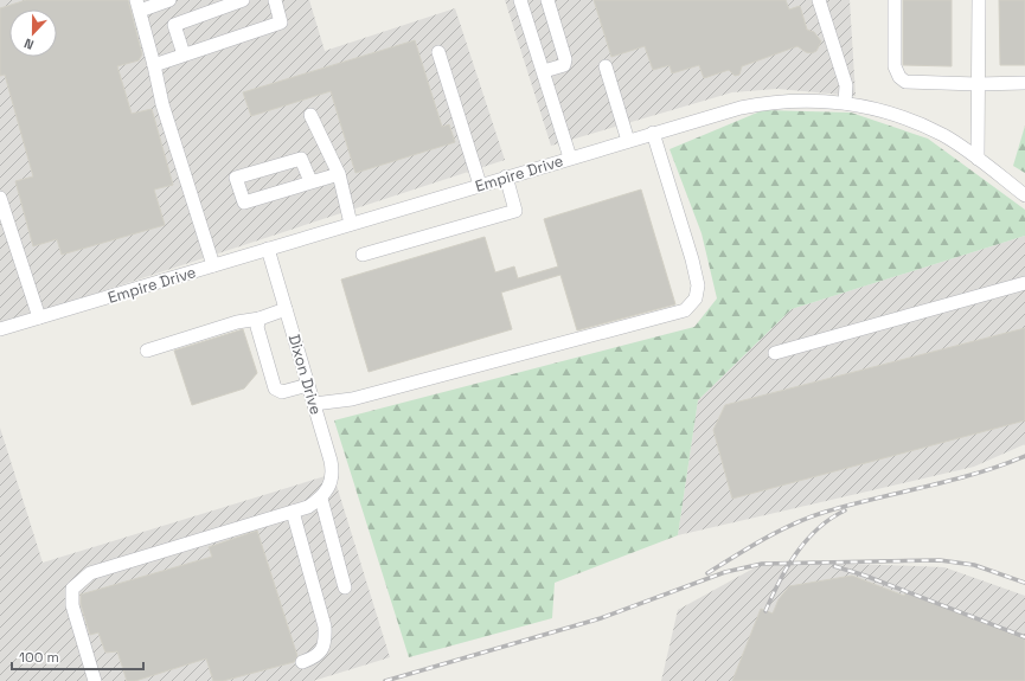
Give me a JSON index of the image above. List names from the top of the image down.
{
  "streets": {
    "street": ["Empire Drive", "Dixon Drive"]
  },
  "crossings": [
    ["Empire Drive", "Dixon Drive"]
  ],
  "scale_bar": "100 m",
  "north": "bottom"
}
